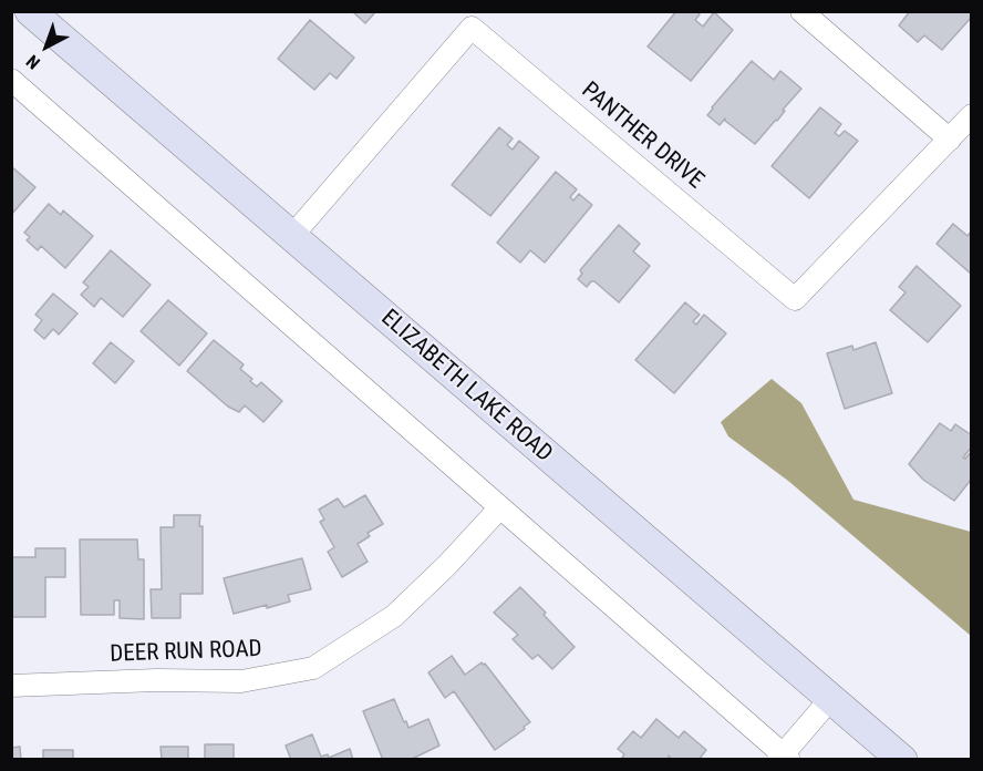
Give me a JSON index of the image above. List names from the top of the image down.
{
  "streets": {
    "main road": ["ELIZABETH LAKE ROAD"],
    "street": ["PANTHER DRIVE", "DEER RUN ROAD"]
  },
  "crossings": [
    ["PANTHER DRIVE", "ELIZABETH LAKE ROAD"]
  ],
  "north": "bottom left"
}
